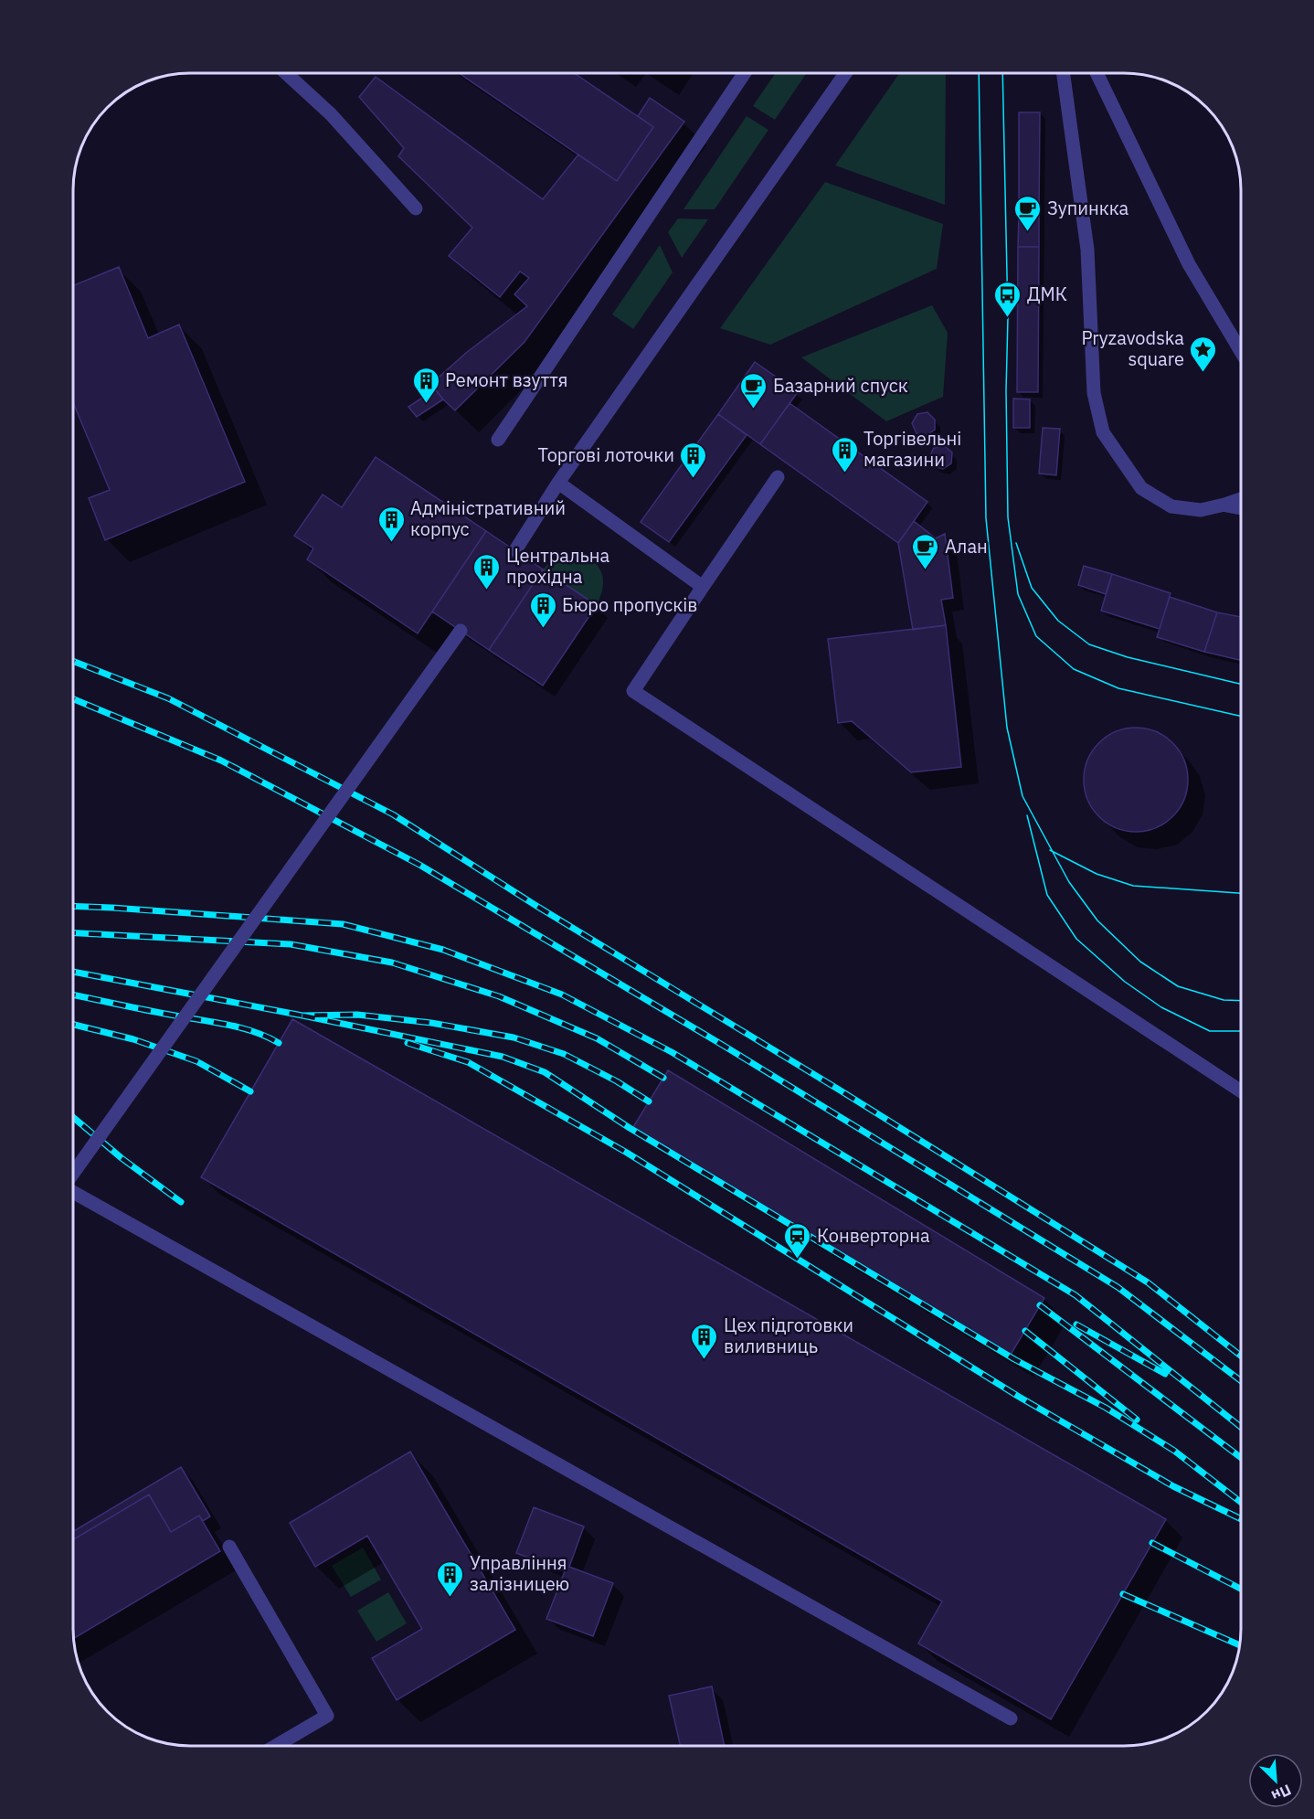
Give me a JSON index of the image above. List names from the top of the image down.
{
  "places": {
    "cafe": ["Зупинкка", "Базарний спуск", "Алан"],
    "bus stop": ["ДМК"],
    "place": ["Pryzavodska square"],
    "building": [
      "Ремонт взуття",
      "Торгівельні магазини",
      "Торгові лоточки",
      "Адміністративний корпус",
      "Центральна прохідна",
      "Бюро пропусків",
      "Цех підготовки виливниць",
      "Управління залізницею"
    ],
    "station": ["Конверторна"]
  },
  "north": "bottom right"
}
